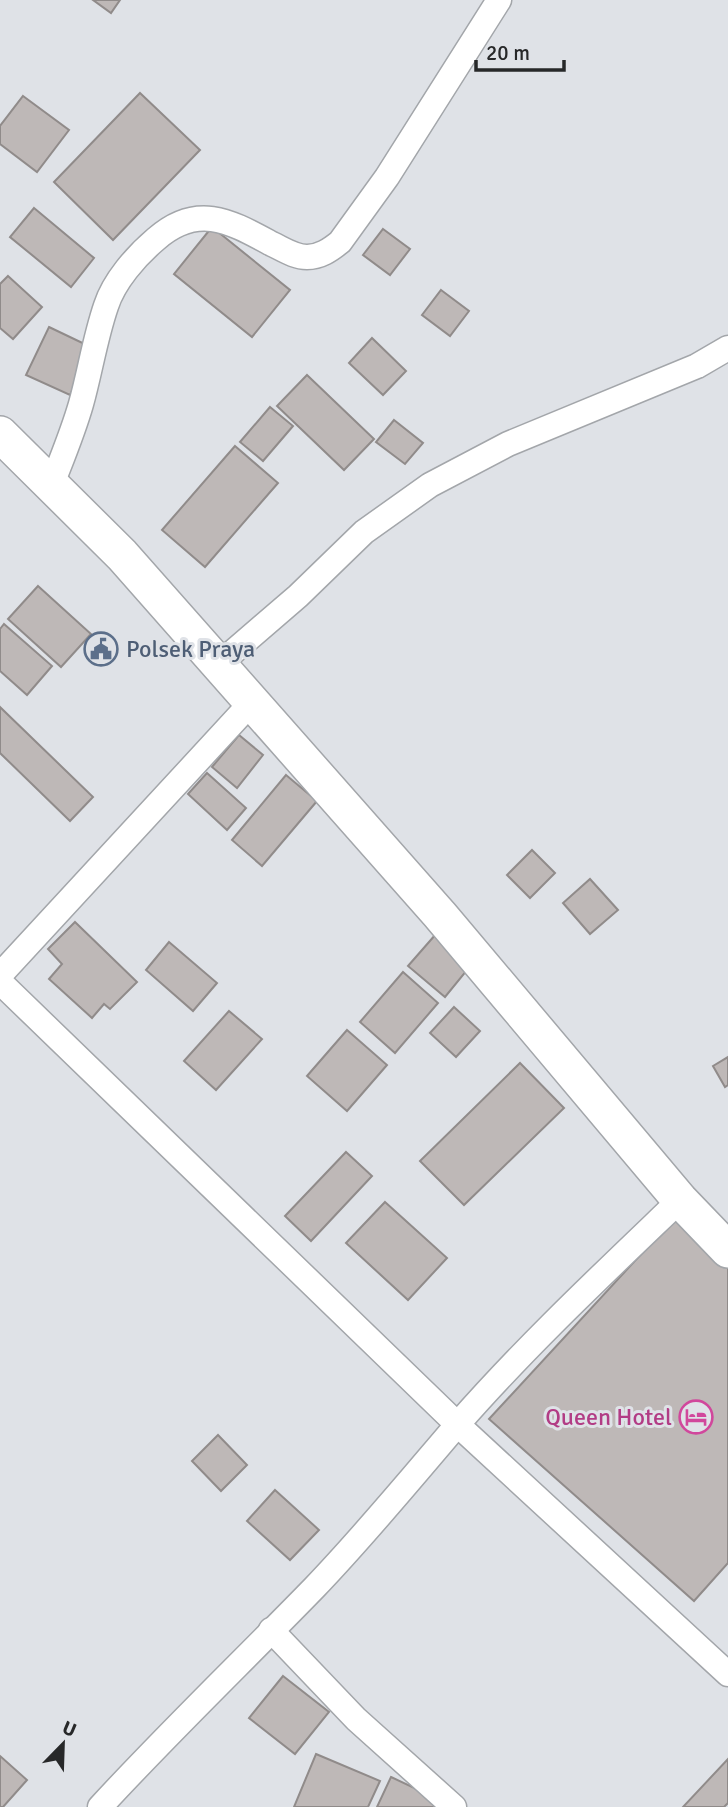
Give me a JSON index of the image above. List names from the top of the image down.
{
  "places": {
    "public building": ["Polsek Praya"],
    "hotel": ["Queen Hotel"]
  },
  "scale_bar": "20 m",
  "north": "top right"
}
